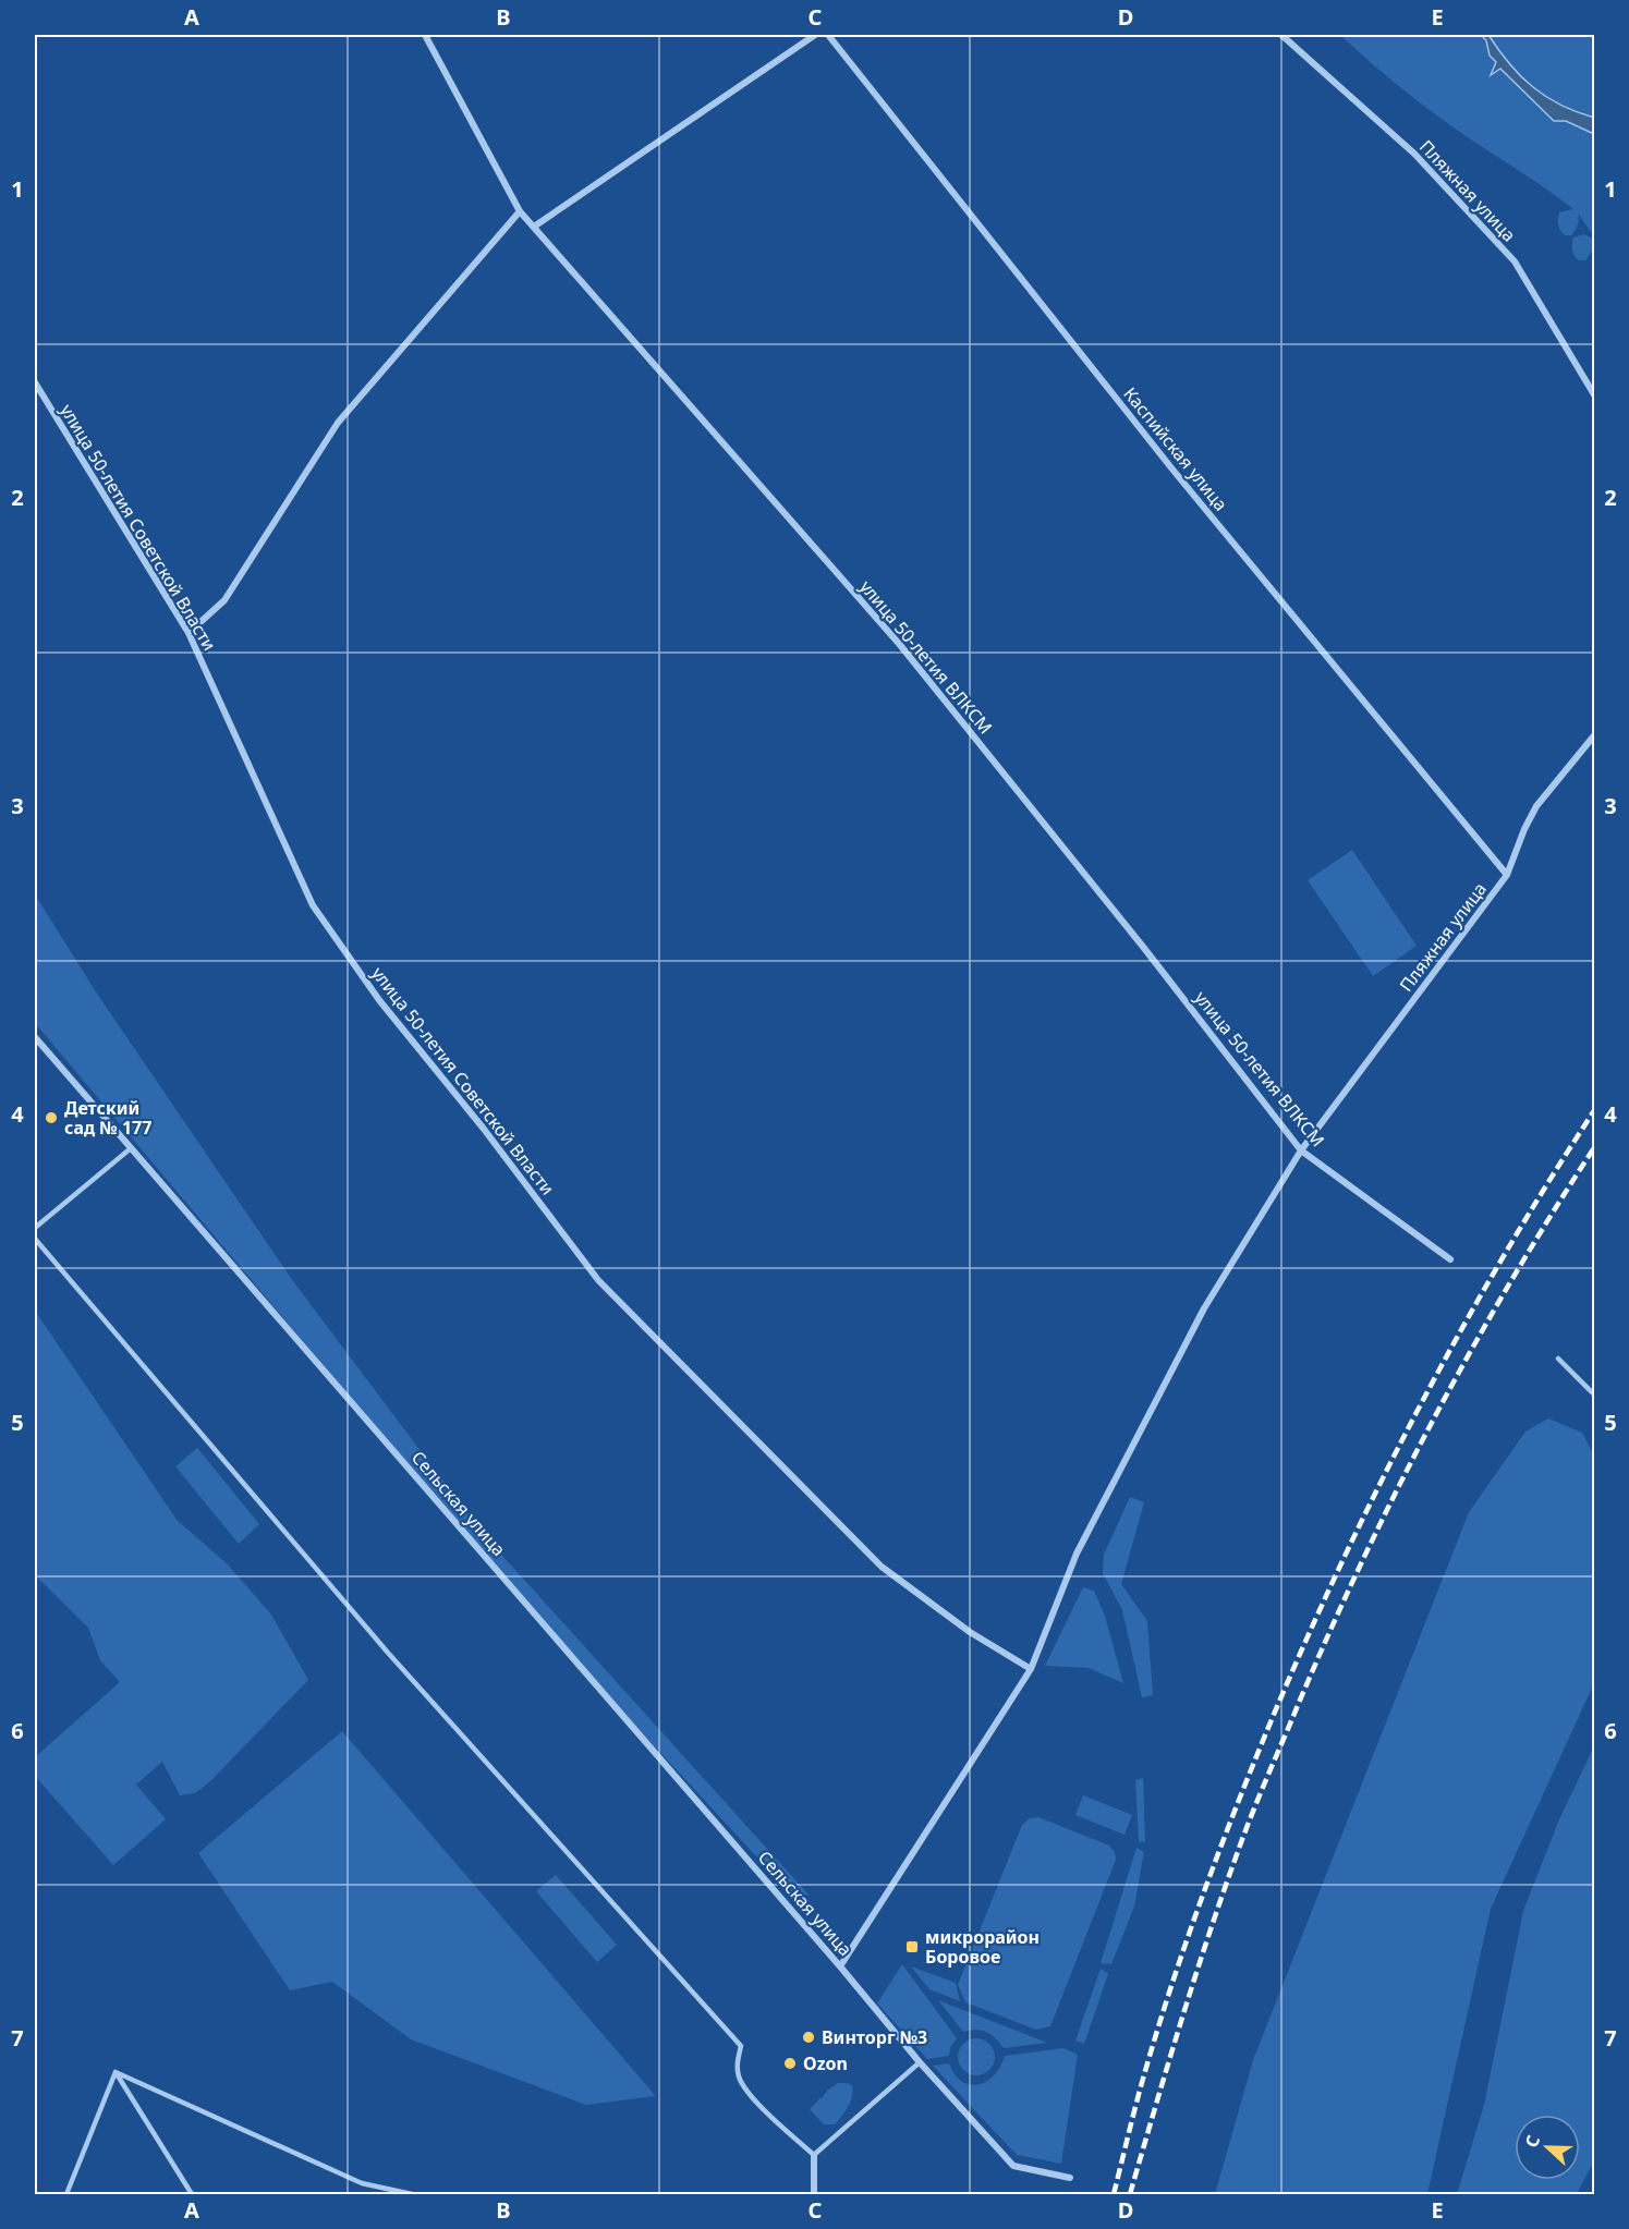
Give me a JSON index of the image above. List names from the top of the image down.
{
  "streets": {
    "street": [
      "Пляжная улица",
      "Каспийская улица",
      "улица 50-летия Советской Власти",
      "улица 50-летия ВЛКСМ",
      "Сельская улица"
    ]
  },
  "crossings": [
    ["Пляжная улица", "Каспийская улица"],
    ["Пляжная улица", "улица 50-летия Советской Власти"],
    ["Пляжная улица", "улица 50-летия ВЛКСМ"],
    ["Пляжная улица", "Сельская улица"]
  ],
  "places": {
    "other": ["Детский сад № 177", "Винторг №3", "Ozon"],
    "transit": ["микрорайон Боровое"]
  },
  "north": "left",
  "grid": {
    "columns": [
      "A",
      "B",
      "C",
      "D",
      "E"
    ],
    "rows": [
      "1",
      "2",
      "3",
      "4",
      "5",
      "6",
      "7"
    ]
  }
}
